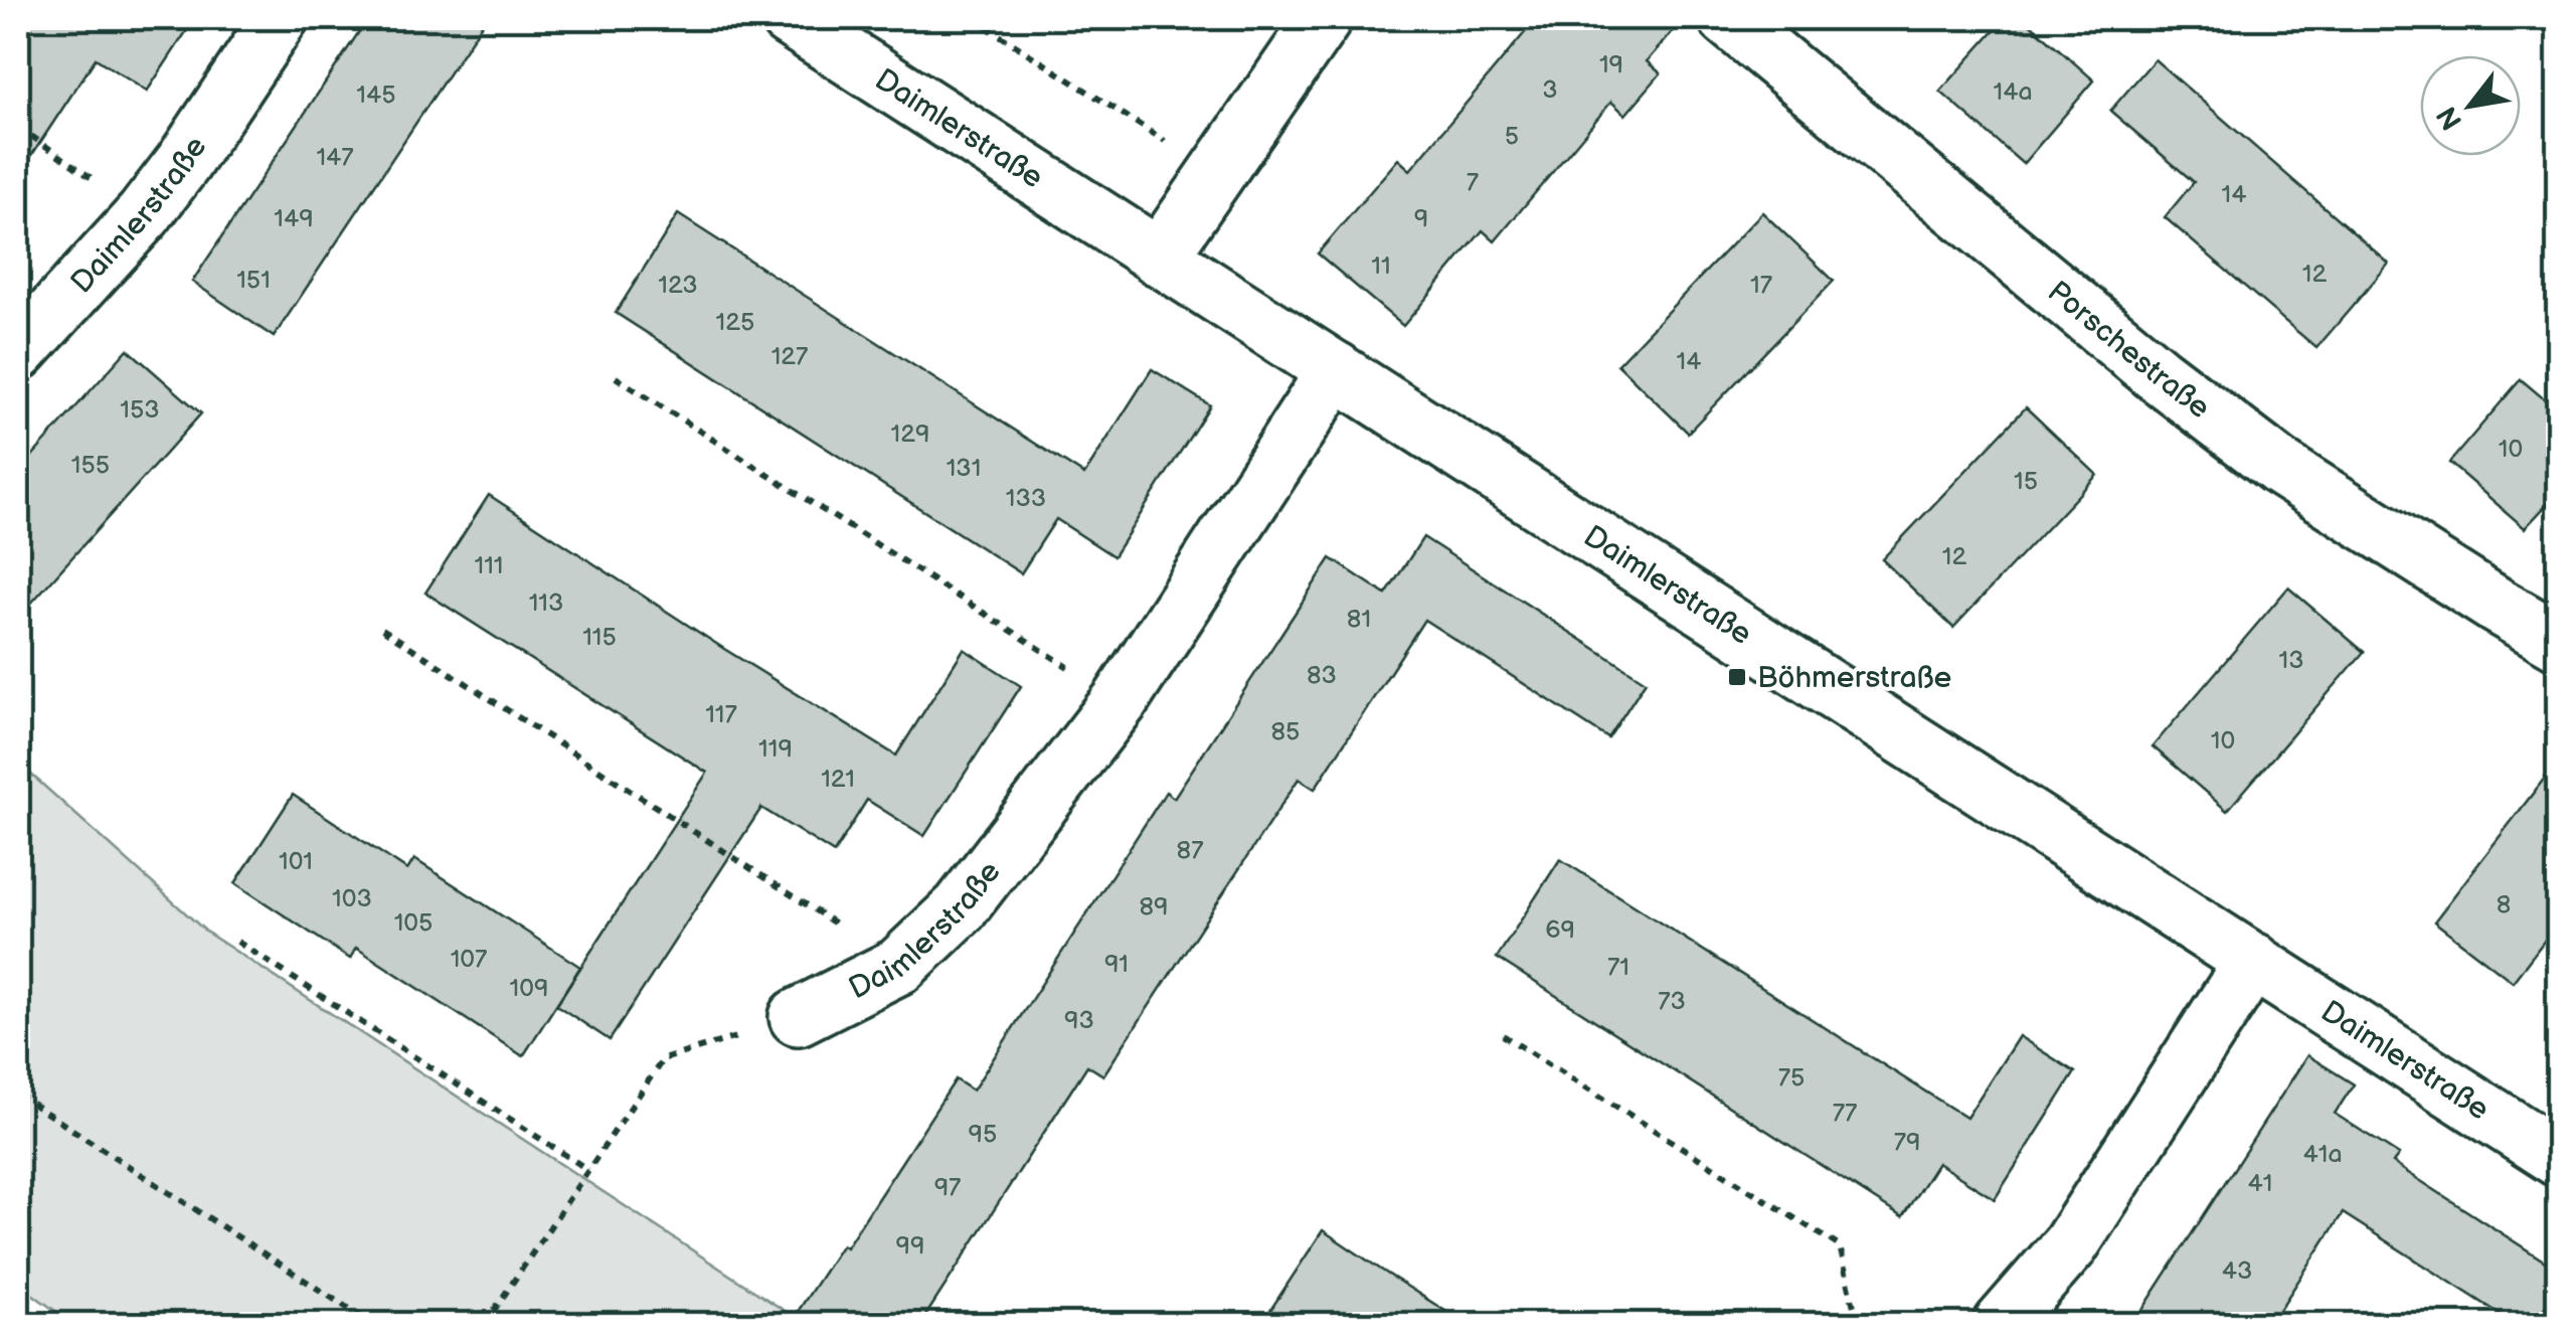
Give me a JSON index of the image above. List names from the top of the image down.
{
  "streets": {
    "street": ["Daimlerstraße", "Porschestraße"]
  },
  "places": {
    "transit": ["Böhmerstraße"]
  },
  "house_numbers": [
    "19",
    "3",
    "14a",
    "145",
    "5",
    "147",
    "7",
    "14",
    "149",
    "9",
    "11",
    "12",
    "151",
    "123",
    "17",
    "125",
    "127",
    "14",
    "153",
    "129",
    "10",
    "155",
    "131",
    "15",
    "133",
    "12",
    "111",
    "113",
    "81",
    "115",
    "13",
    "83",
    "117",
    "85",
    "10",
    "119",
    "121",
    "87",
    "101",
    "103",
    "8",
    "89",
    "105",
    "69",
    "107",
    "91",
    "71",
    "109",
    "73",
    "93",
    "75",
    "77",
    "95",
    "79",
    "41a",
    "41",
    "97",
    "99",
    "43"
  ],
  "north": "bottom left"
}
